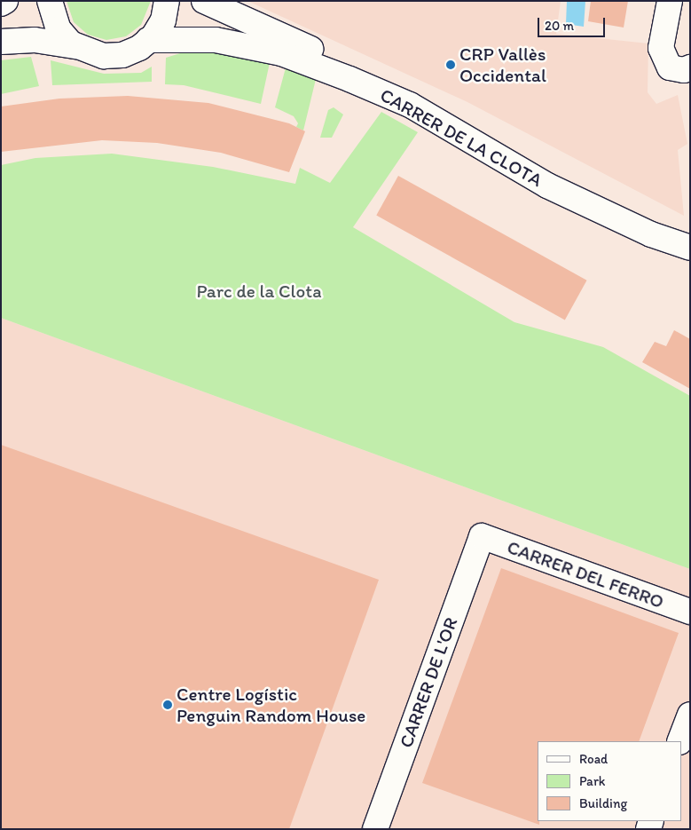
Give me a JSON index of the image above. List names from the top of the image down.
{
  "streets": {
    "street": ["CARRER DE LA CLOTA", "CARRER DEL FERRO", "CARRER DE L'OR"]
  },
  "crossings": [
    ["CARRER DEL FERRO", "CARRER DE L'OR"]
  ],
  "parks": ["Parc de la Clota"],
  "places": ["CRP Vallès Occidental", "Centre Logístic Penguin Random House"],
  "legend": ["Road", "Park", "Building"],
  "scale_bar": "20 m"
}
